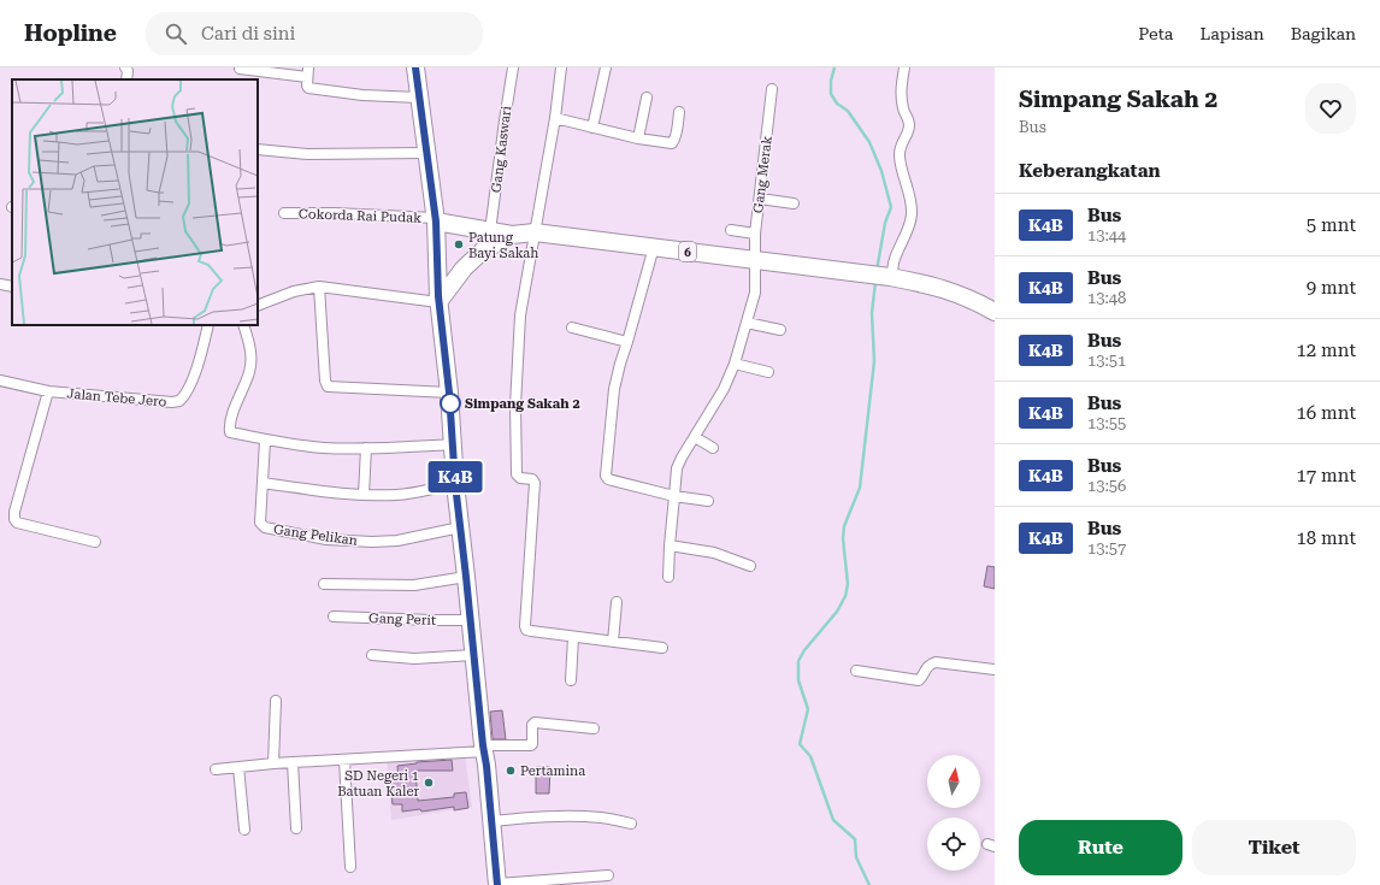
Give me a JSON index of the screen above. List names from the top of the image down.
{
  "streets": {
    "highway": ["6"],
    "street": [
      "Gang Kaswari",
      "Gang Merak",
      "Cokorda Rai Pudak",
      "Jalan Tebe Jero",
      "Gang Pelikan",
      "Gang Perit"
    ]
  },
  "crossings": [
    ["Gang Kaswari", "6"],
    ["Gang Merak", "6"],
    ["Cokorda Rai Pudak", "6"]
  ],
  "places": [
    "Patung Bayi Sakah",
    "Simpang Sakah 2",
    "Pertamina",
    "SD Negeri 1 Batuan Kaler"
  ],
  "lines": ["bus line K4B"],
  "north": "top",
  "page": {
    "header": "Hopline",
    "search": "Cari di sini",
    "nav": ["Peta", "Lapisan", "Bagikan"],
    "on_map": "K4B",
    "heading": [
      ["Simpang Sakah 2", "Bus"],
      "Keberangkatan"
    ],
    "list": [
      {
        "mark": "K4B",
        "name": "Bus",
        "note": "13:44",
        "value": "5 mnt"
      },
      {
        "mark": "K4B",
        "name": "Bus",
        "note": "13:48",
        "value": "9 mnt"
      },
      {
        "mark": "K4B",
        "name": "Bus",
        "note": "13:51",
        "value": "12 mnt"
      },
      {
        "mark": "K4B",
        "name": "Bus",
        "note": "13:55",
        "value": "16 mnt"
      },
      {
        "mark": "K4B",
        "name": "Bus",
        "note": "13:56",
        "value": "17 mnt"
      },
      {
        "mark": "K4B",
        "name": "Bus",
        "note": "13:57",
        "value": "18 mnt"
      }
    ],
    "buttons": ["Rute", "Tiket"]
  }
}
